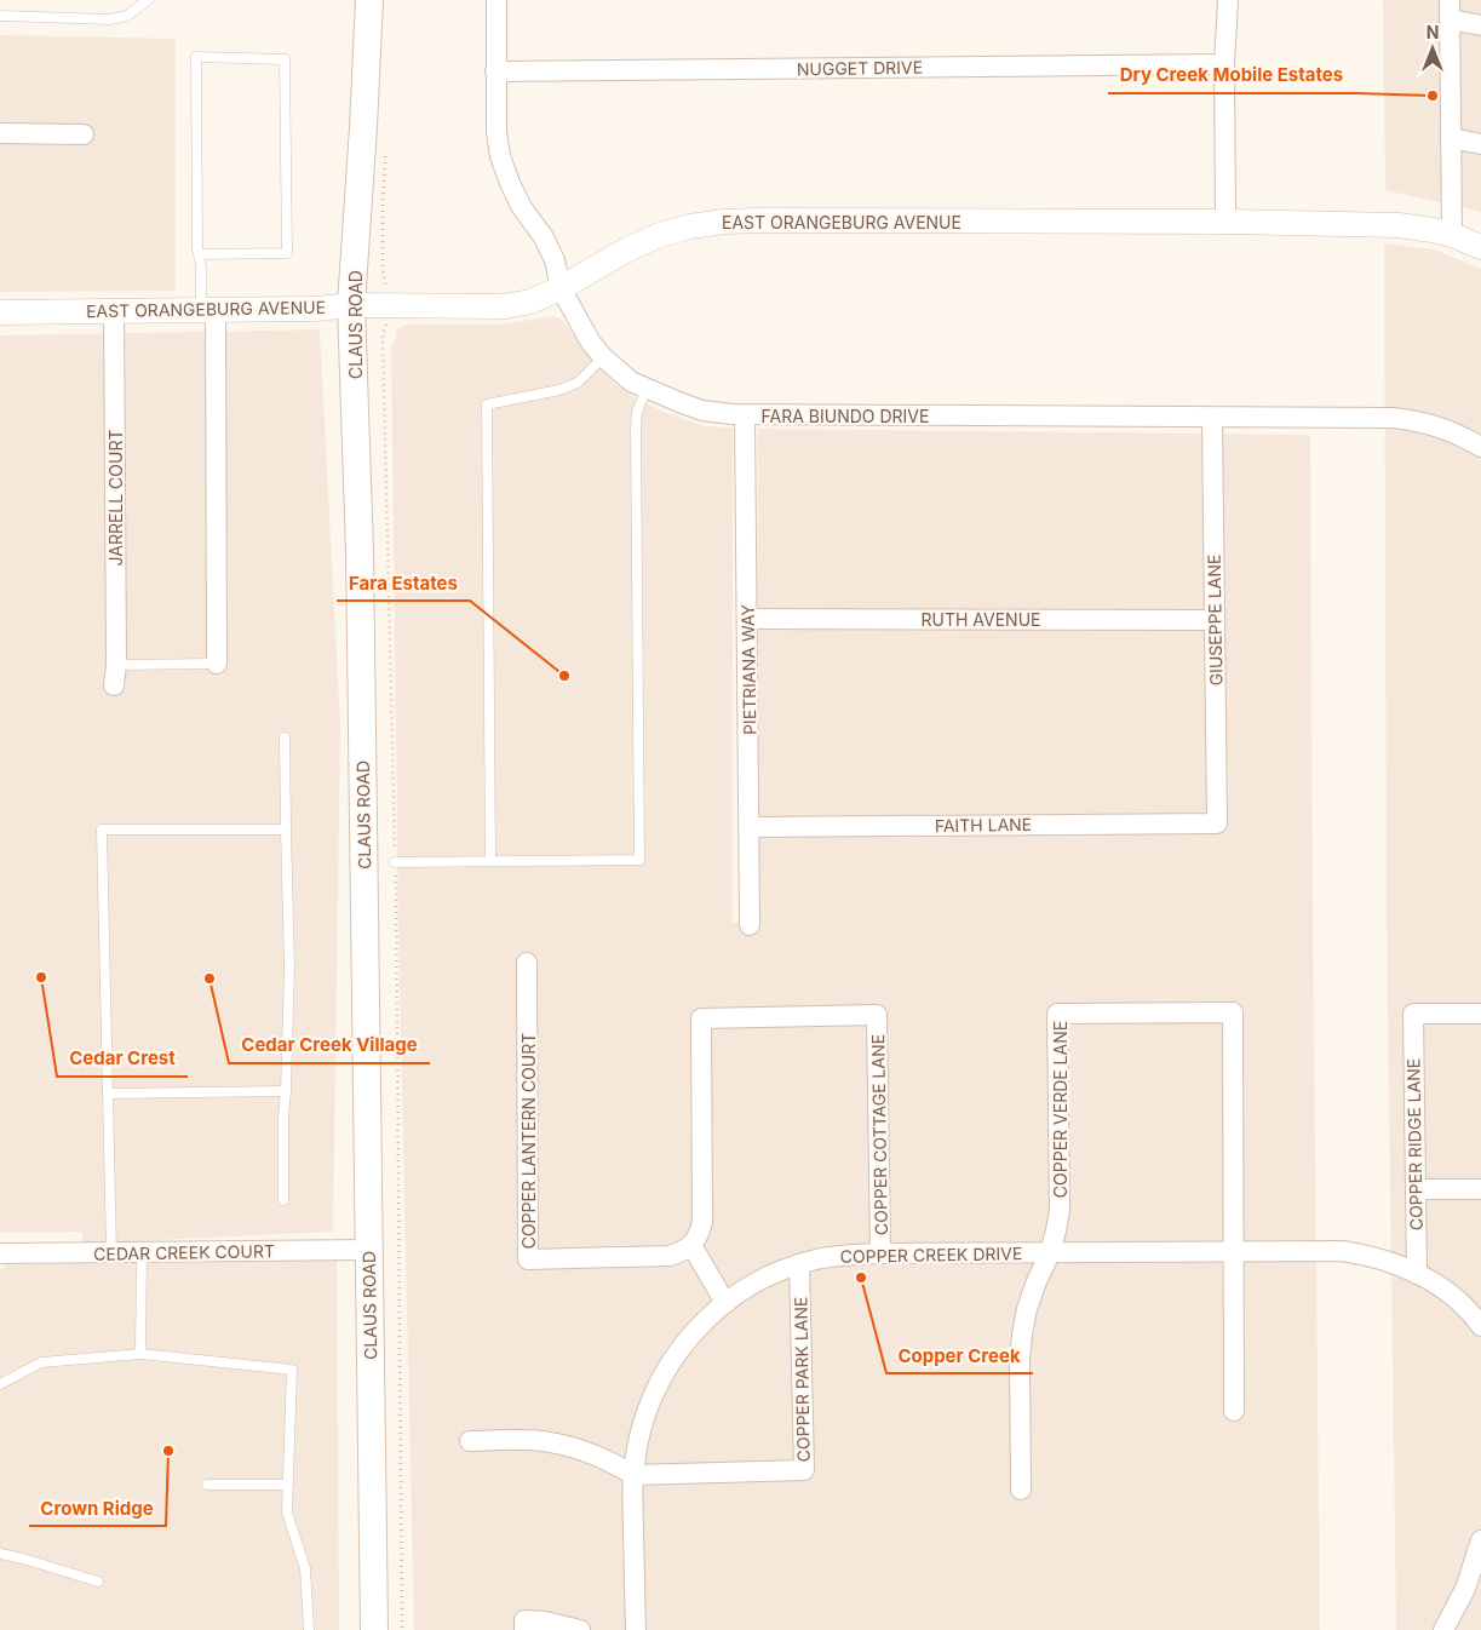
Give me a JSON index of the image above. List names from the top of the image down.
{
  "streets": {
    "main road": ["CLAUS ROAD"],
    "street": [
      "NUGGET DRIVE",
      "EAST ORANGEBURG AVENUE",
      "FARA BIUNDO DRIVE",
      "JARRELL COURT",
      "RUTH AVENUE",
      "GIUSEPPE LANE",
      "PIETRIANA WAY",
      "FAITH LANE",
      "COPPER VERDE LANE",
      "COPPER COTTAGE LANE",
      "COPPER LANTERN COURT",
      "COPPER RIDGE LANE",
      "CEDAR CREEK COURT",
      "COPPER CREEK DRIVE",
      "COPPER PARK LANE"
    ]
  },
  "crossings": [
    ["NUGGET DRIVE", "FARA BIUNDO DRIVE"],
    ["EAST ORANGEBURG AVENUE", "CLAUS ROAD"],
    ["EAST ORANGEBURG AVENUE", "FARA BIUNDO DRIVE"],
    ["EAST ORANGEBURG AVENUE", "JARRELL COURT"],
    ["CLAUS ROAD", "CEDAR CREEK COURT"],
    ["FARA BIUNDO DRIVE", "GIUSEPPE LANE"],
    ["FARA BIUNDO DRIVE", "PIETRIANA WAY"],
    ["RUTH AVENUE", "GIUSEPPE LANE"],
    ["RUTH AVENUE", "PIETRIANA WAY"],
    ["GIUSEPPE LANE", "FAITH LANE"],
    ["PIETRIANA WAY", "FAITH LANE"],
    ["COPPER VERDE LANE", "COPPER CREEK DRIVE"],
    ["COPPER COTTAGE LANE", "COPPER LANTERN COURT"],
    ["COPPER COTTAGE LANE", "COPPER CREEK DRIVE"],
    ["COPPER RIDGE LANE", "COPPER CREEK DRIVE"],
    ["COPPER CREEK DRIVE", "COPPER PARK LANE"]
  ],
  "places": [
    "Dry Creek Mobile Estates",
    "Fara Estates",
    "Cedar Crest",
    "Cedar Creek Village",
    "Copper Creek",
    "Crown Ridge"
  ],
  "north": "top"
}
